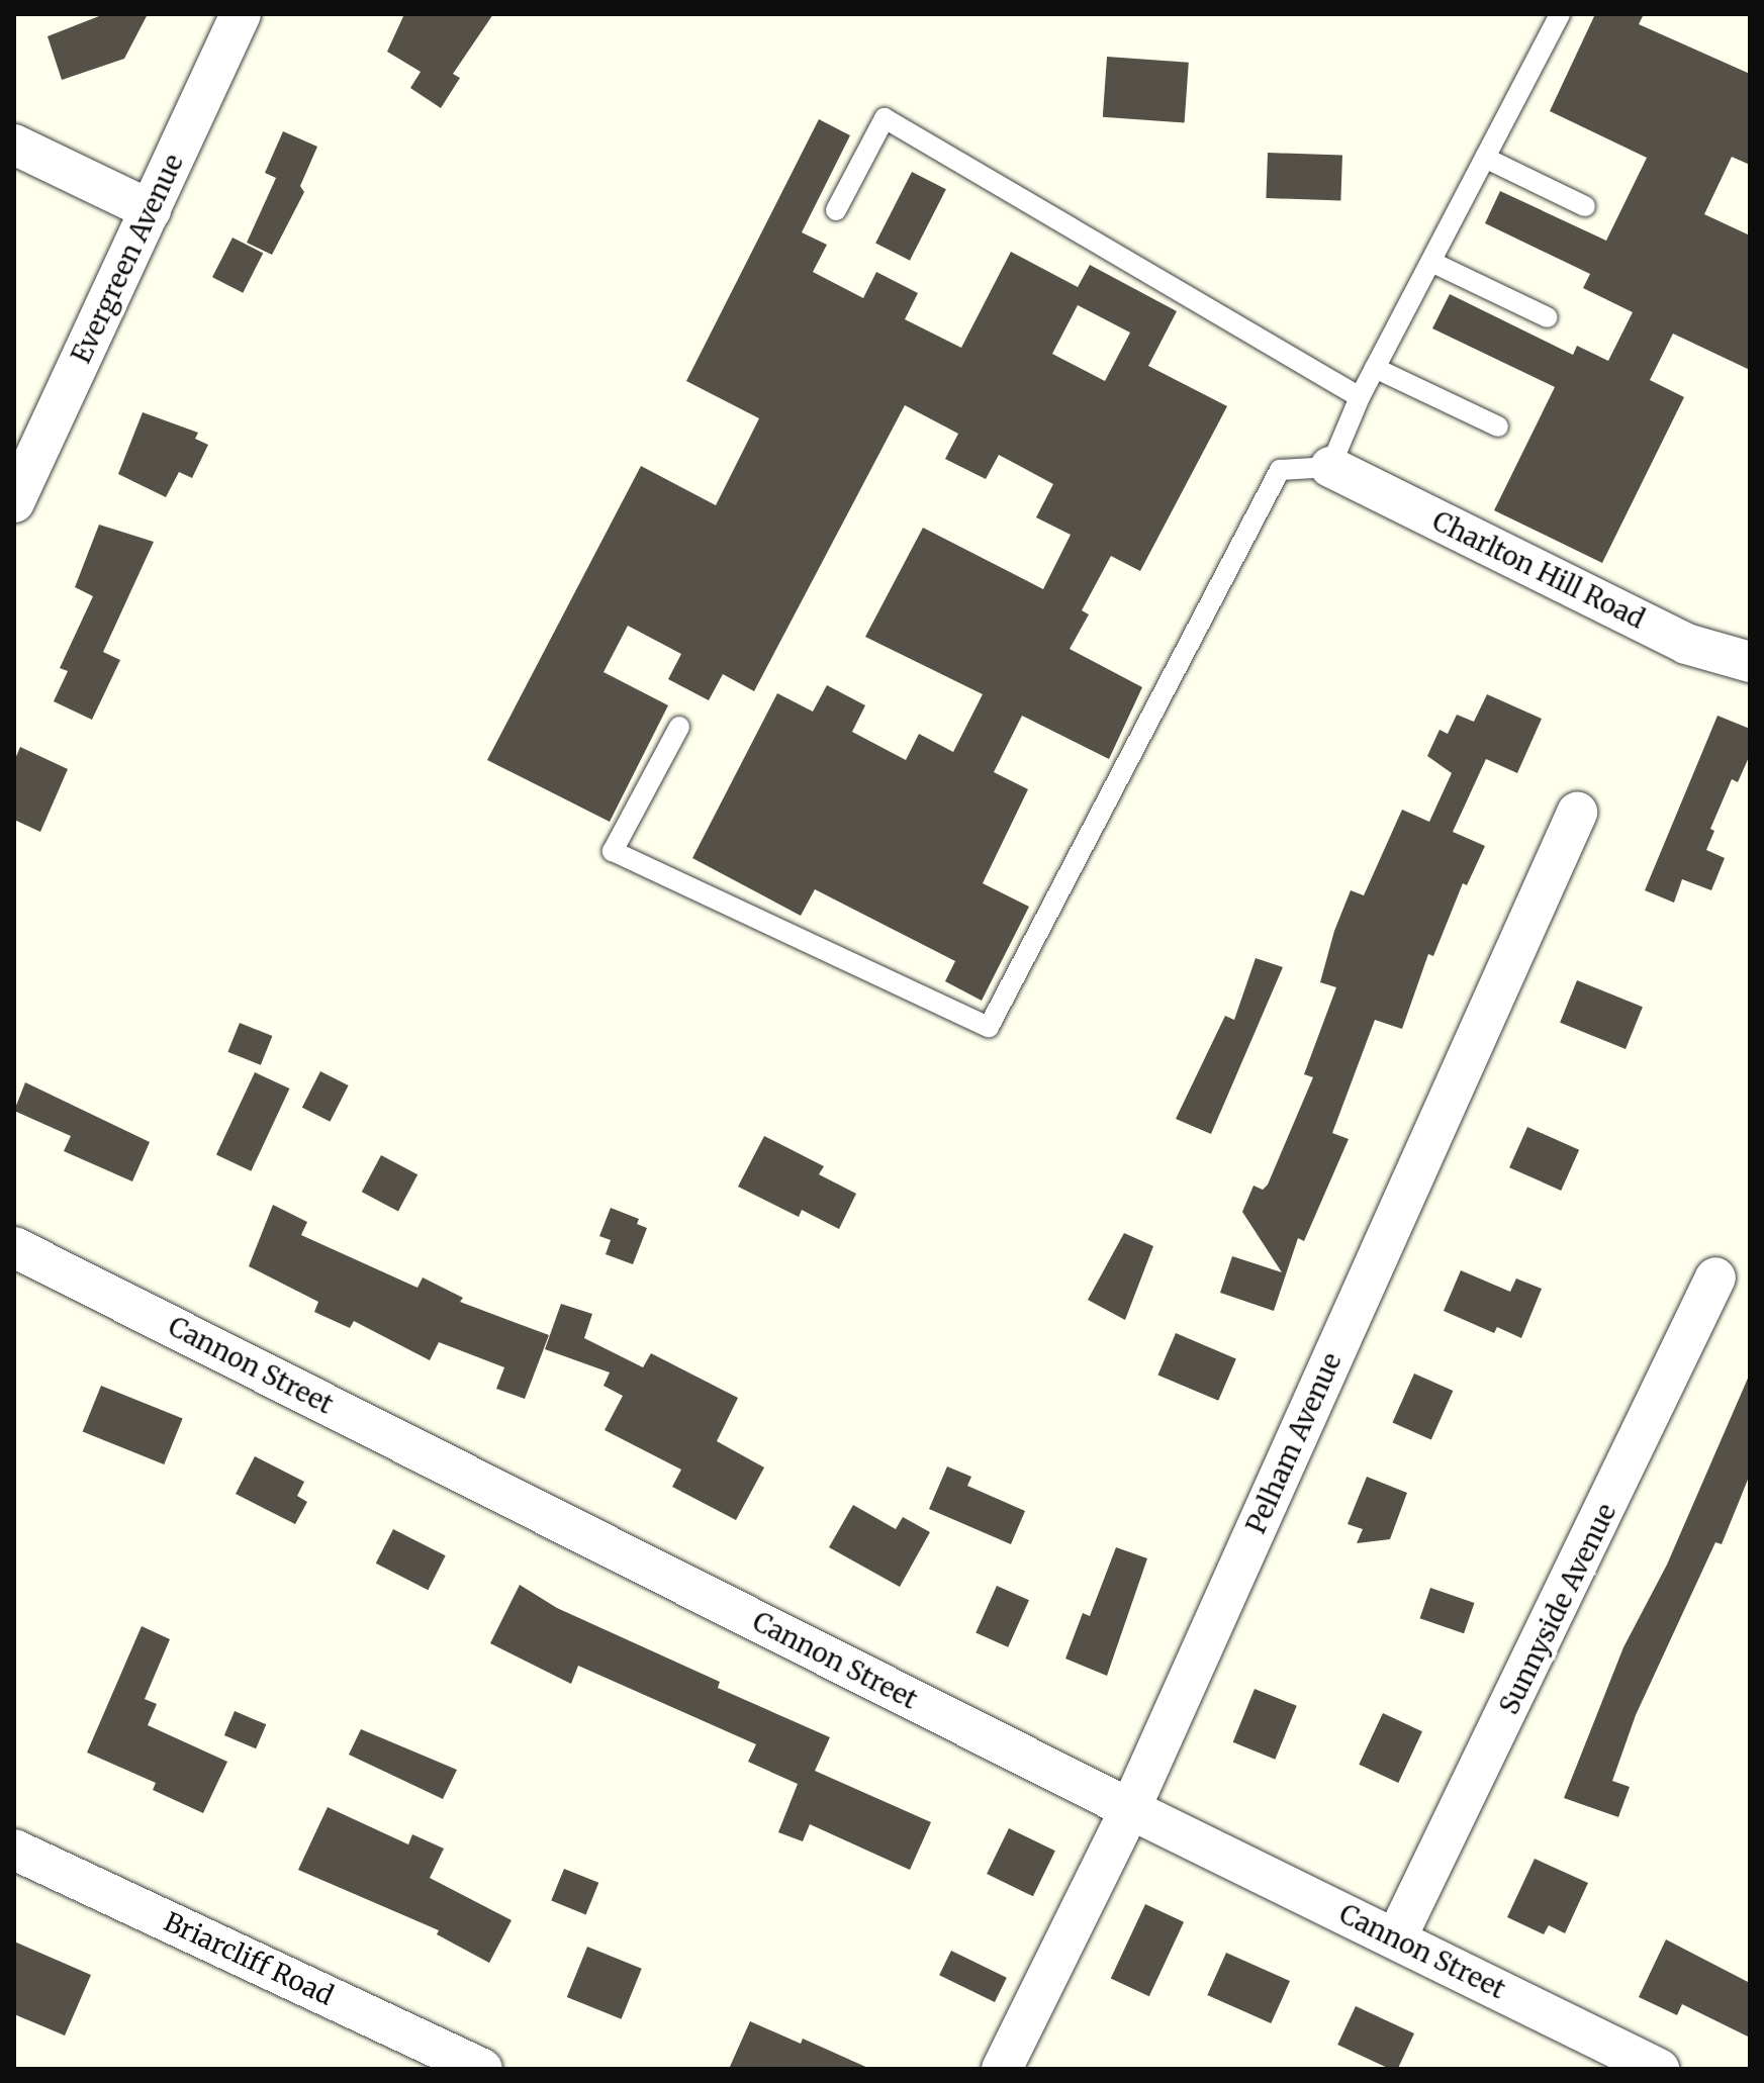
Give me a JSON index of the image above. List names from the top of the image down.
{
  "streets": {
    "street": [
      "Evergreen Avenue",
      "Charlton Hill Road",
      "Cannon Street",
      "Pelham Avenue",
      "Sunnyside Avenue",
      "Briarcliff Road"
    ]
  },
  "crossings": [
    ["Cannon Street", "Pelham Avenue"],
    ["Cannon Street", "Sunnyside Avenue"]
  ]
}
